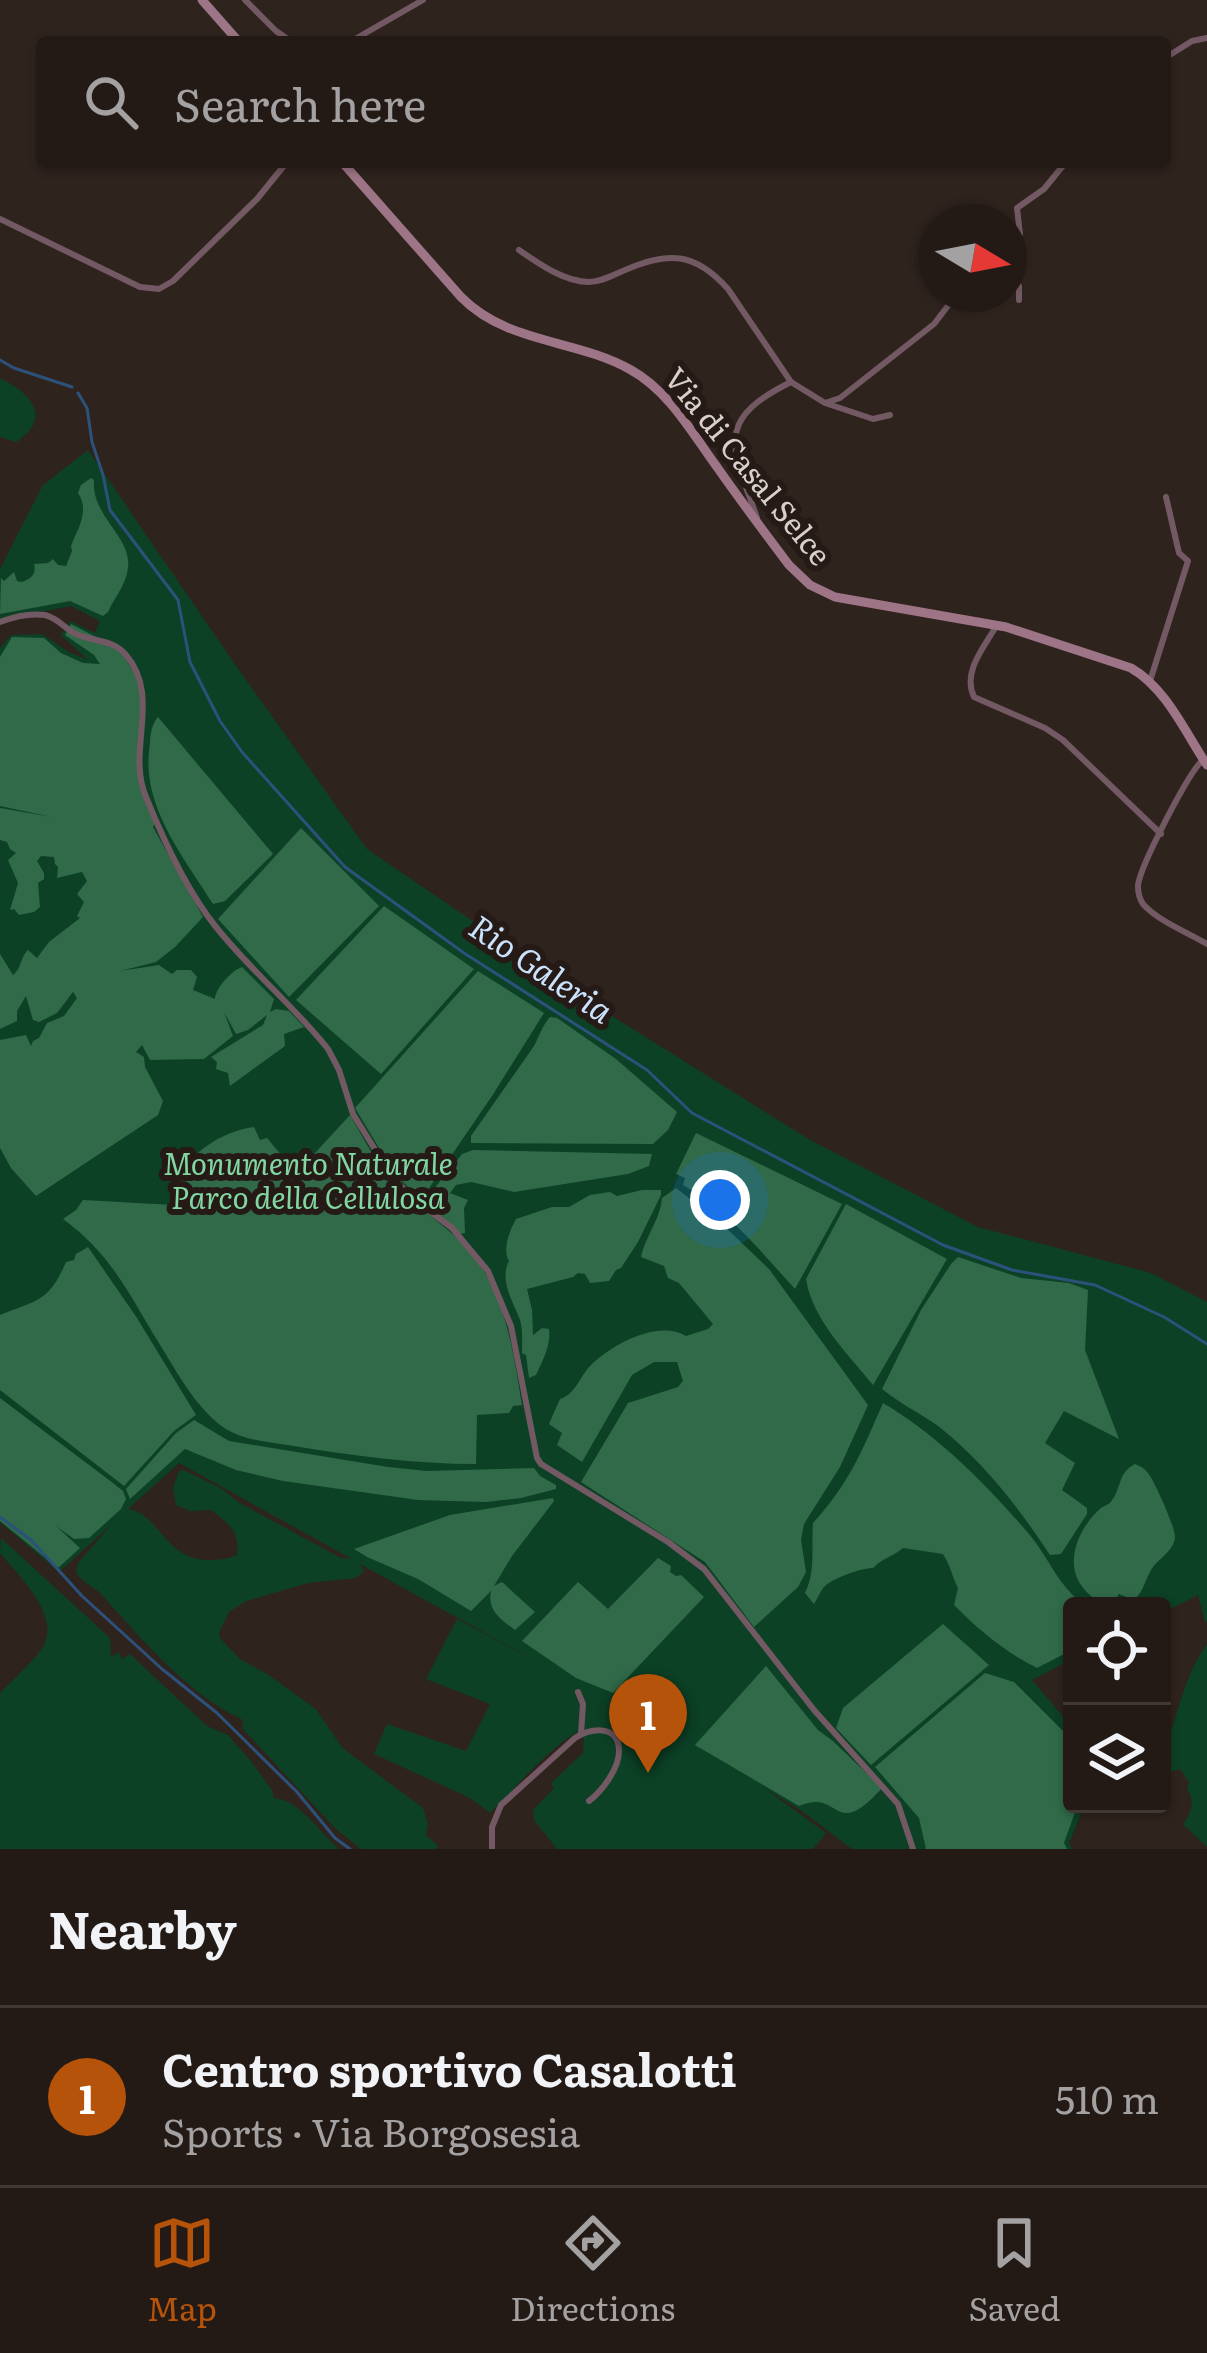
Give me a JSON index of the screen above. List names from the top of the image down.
{
  "streets": {
    "main road": ["Via di Casal Selce"]
  },
  "water": ["Rio Galeria"],
  "parks": ["Monumento Naturale Parco della Cellulosa"],
  "north": "right",
  "page": {
    "search": "Search here",
    "pins": "1",
    "heading": "Nearby",
    "list": [
      {
        "mark": "1",
        "name": "Centro sportivo Casalotti",
        "note": "Sports · Via Borgosesia",
        "value": "510 m"
      }
    ],
    "nav": ["Map", "Directions", "Saved"]
  }
}
